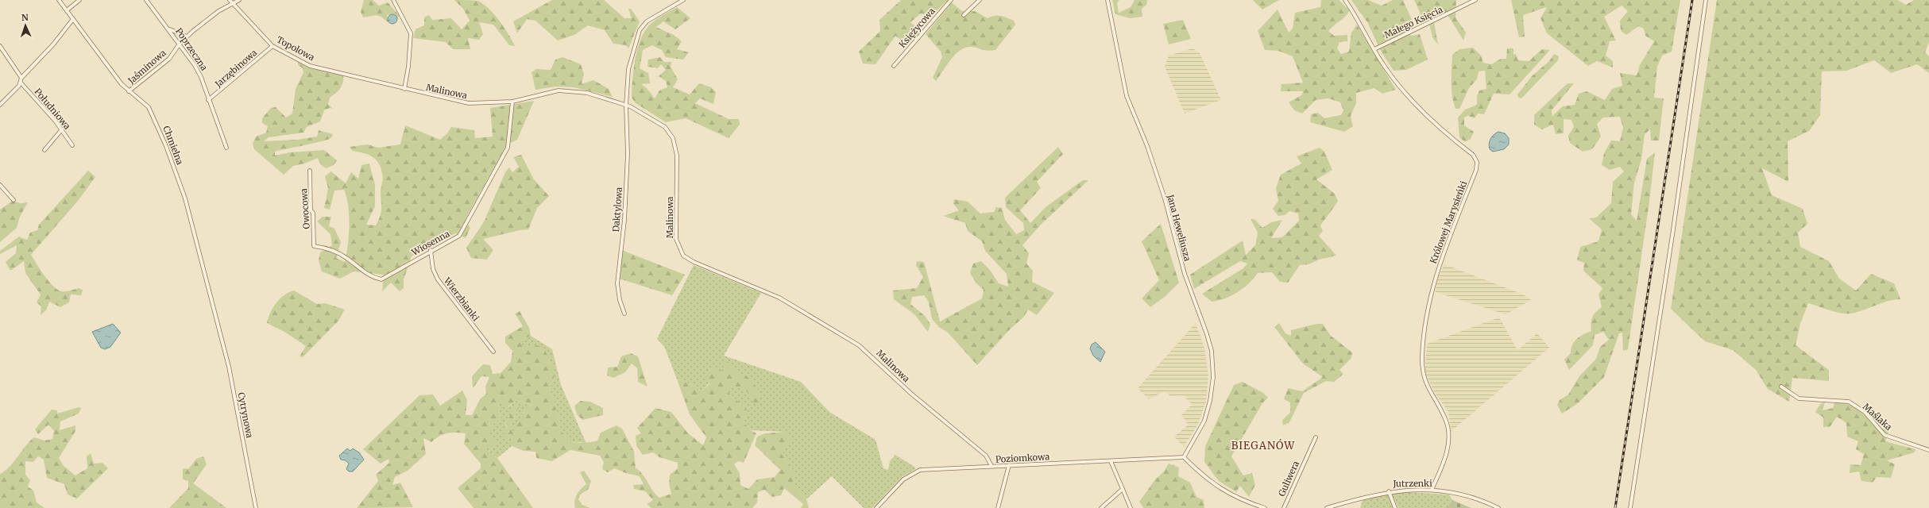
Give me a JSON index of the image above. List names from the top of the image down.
{
  "streets": {
    "street": [
      "Małego Księcia",
      "Księżycowa",
      "Topolowa",
      "Poprzeczna",
      "Jaśminowa",
      "Jarzębinowa",
      "Malinowa",
      "Południowa",
      "Chmielna",
      "Owocowa",
      "Daktylowa",
      "Królowej Marysieńki",
      "Jana Heweliusza",
      "Wiosenna",
      "Wierzbianki",
      "Cytrynowa",
      "Maślaka",
      "Poziomkowa",
      "Guliwera",
      "Jutrzenki"
    ]
  },
  "crossings": [
    ["Małego Księcia", "Królowej Marysieńki"],
    ["Topolowa", "Jaśminowa"],
    ["Topolowa", "Jarzębinowa"],
    ["Topolowa", "Malinowa"],
    ["Poprzeczna", "Jaśminowa"],
    ["Poprzeczna", "Jarzębinowa"],
    ["Jaśminowa", "Chmielna"],
    ["Malinowa", "Daktylowa"],
    ["Malinowa", "Wiosenna"],
    ["Malinowa", "Poziomkowa"],
    ["Chmielna", "Cytrynowa"],
    ["Owocowa", "Wiosenna"],
    ["Królowej Marysieńki", "Jutrzenki"],
    ["Jana Heweliusza", "Poziomkowa"],
    ["Wiosenna", "Wierzbianki"]
  ],
  "districts": ["BIEGANÓW"],
  "north": "top"
}
